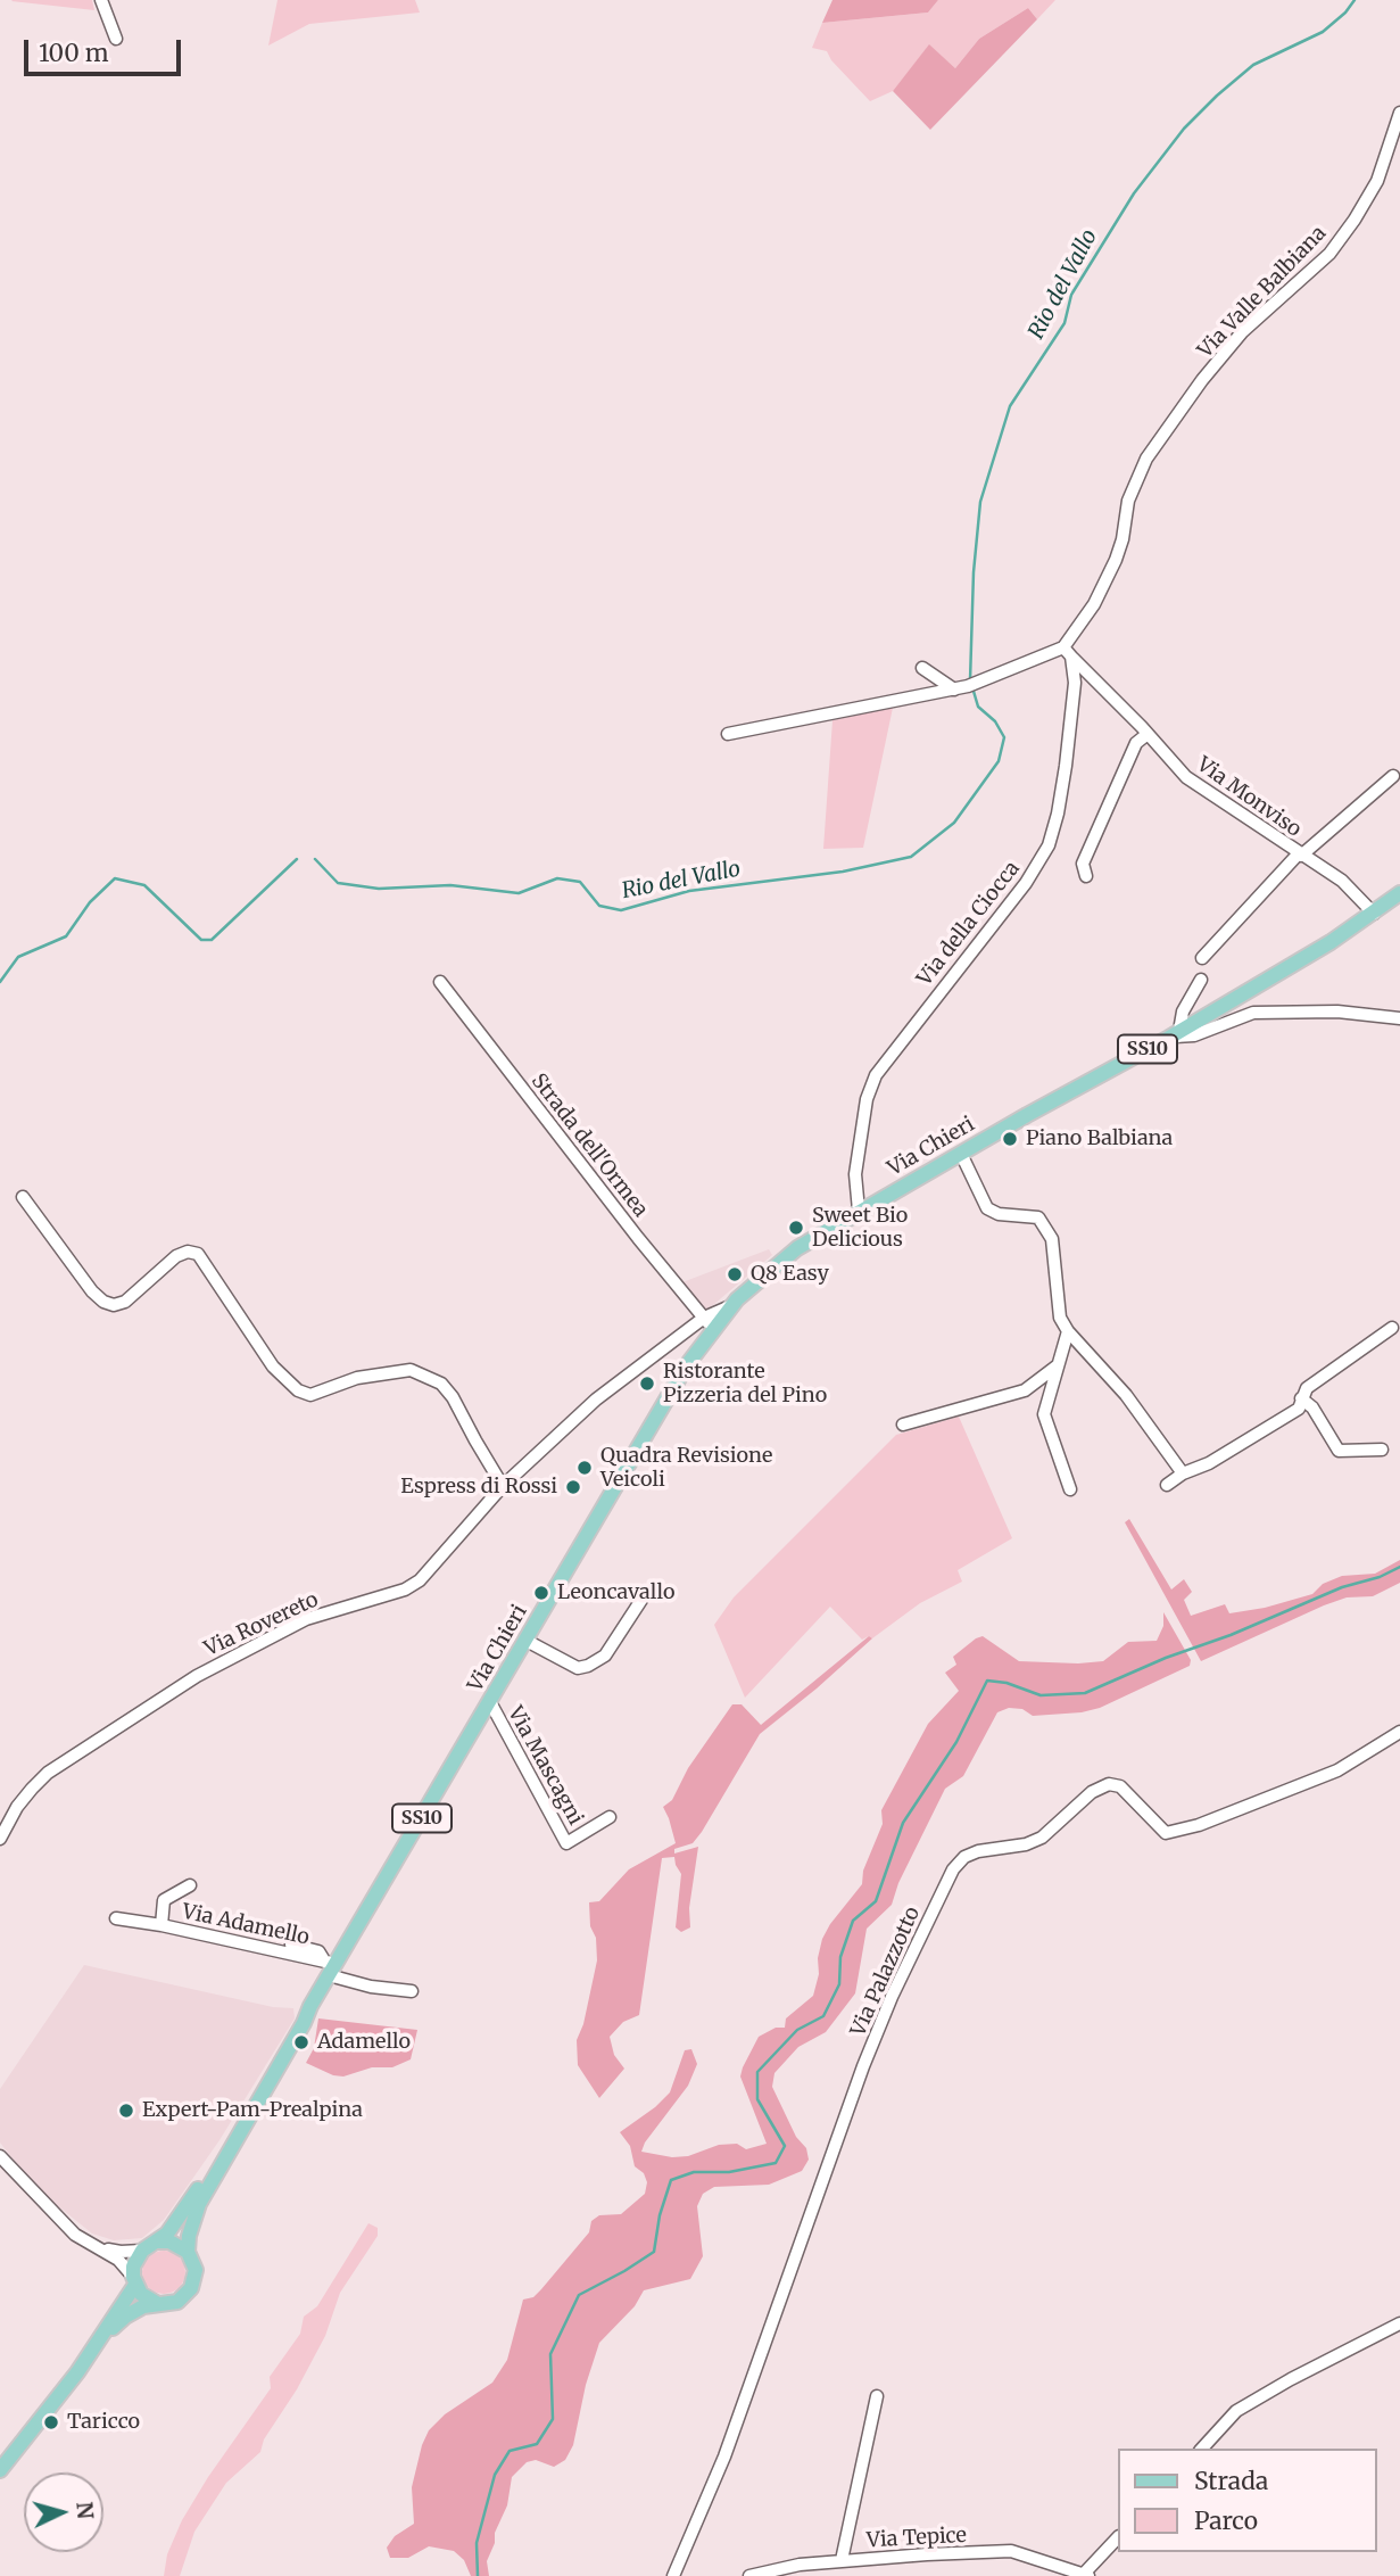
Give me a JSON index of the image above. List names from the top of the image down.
{
  "streets": {
    "main road": ["SS10", "Via Chieri"],
    "street": [
      "Via Valle Balbiana",
      "Via Monviso",
      "Via della Ciocca",
      "Strada dell'Ormea",
      "Via Rovereto",
      "Via Mascagni",
      "Via Adamello",
      "Via Palazzotto",
      "Via Tepice"
    ]
  },
  "crossings": [
    ["Via Valle Balbiana", "Via Monviso"],
    ["Via Valle Balbiana", "Via della Ciocca"],
    ["Via Monviso", "Via della Ciocca"],
    ["Via Monviso", "Via Chieri"],
    ["Via della Ciocca", "Via Chieri"],
    ["Strada dell'Ormea", "Via Chieri"],
    ["Strada dell'Ormea", "Via Rovereto"],
    ["Via Chieri", "Via Rovereto"],
    ["Via Chieri", "Via Mascagni"],
    ["Via Chieri", "Via Adamello"]
  ],
  "water": ["Rio del Vallo"],
  "places": [
    "Piano Balbiana",
    "Sweet Bio Delicious",
    "Q8 Easy",
    "Ristorante Pizzeria del Pino",
    "Quadra Revisione Veicoli",
    "Espress di Rossi",
    "Leoncavallo",
    "Adamello",
    "Expert-Pam-Prealpina",
    "Taricco"
  ],
  "legend": ["Strada", "Parco"],
  "scale_bar": "100 m",
  "north": "right"
}
